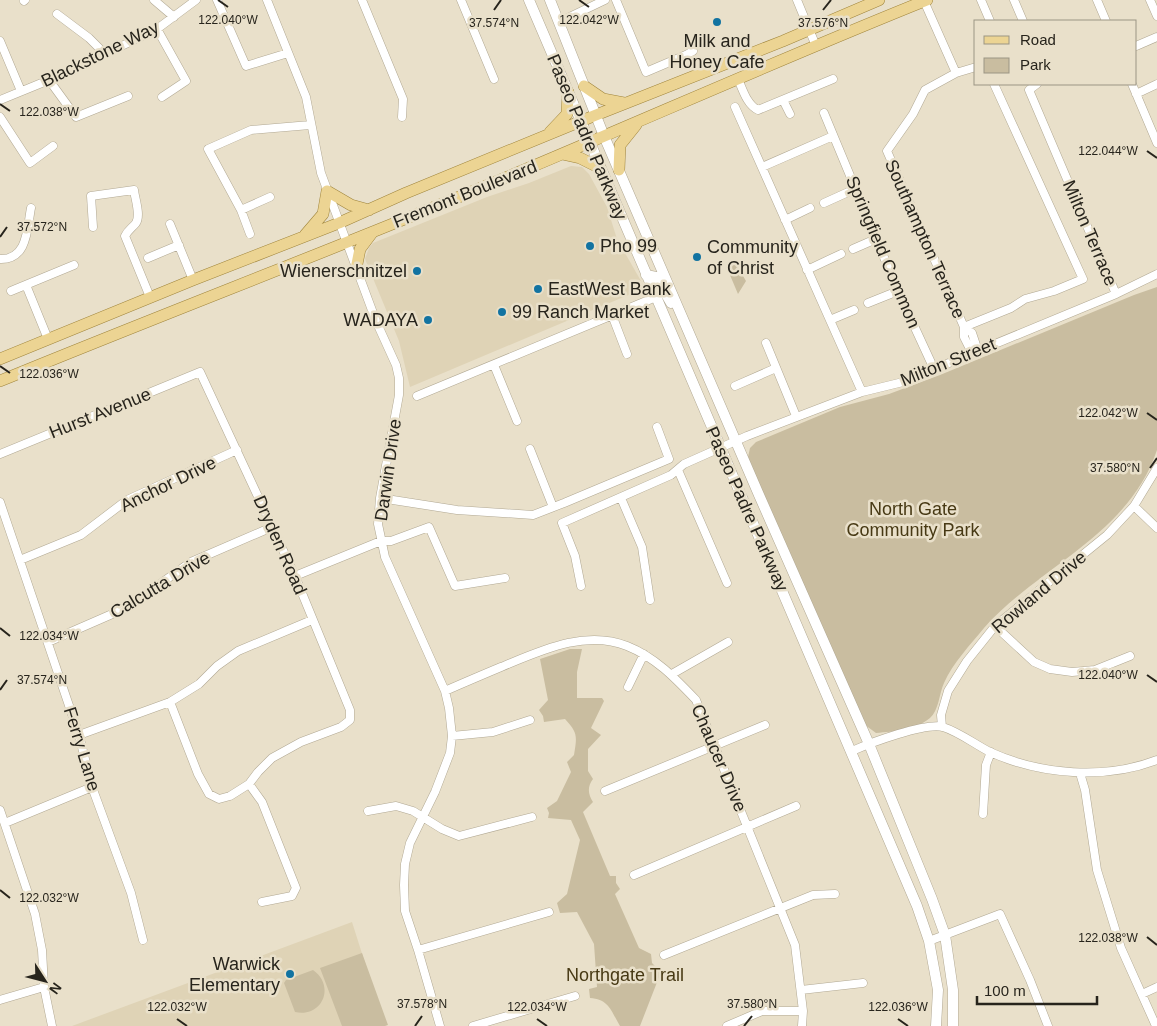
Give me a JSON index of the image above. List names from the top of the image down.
{
  "streets": {
    "main road": ["Paseo Padre Parkway", "Fremont Boulevard"],
    "street": [
      "Blackstone Way",
      "Milton Terrace",
      "Southampton Terrace",
      "Springfield Common",
      "Milton Street",
      "Hurst Avenue",
      "Darwin Drive",
      "Anchor Drive",
      "Dryden Road",
      "Calcutta Drive",
      "Rowland Drive",
      "Ferry Lane",
      "Chaucer Drive"
    ]
  },
  "crossings": [
    ["Paseo Padre Parkway", "Fremont Boulevard"],
    ["Paseo Padre Parkway", "Milton Street"],
    ["Fremont Boulevard", "Darwin Drive"],
    ["Milton Terrace", "Milton Street"],
    ["Southampton Terrace", "Milton Street"],
    ["Springfield Common", "Milton Street"],
    ["Hurst Avenue", "Dryden Road"],
    ["Darwin Drive", "Chaucer Drive"],
    ["Anchor Drive", "Dryden Road"],
    ["Anchor Drive", "Ferry Lane"],
    ["Dryden Road", "Calcutta Drive"],
    ["Calcutta Drive", "Ferry Lane"]
  ],
  "parks": ["North Gate Community Park", "Northgate Trail"],
  "places": [
    "Milk and Honey Cafe",
    "Pho 99",
    "Community of Christ",
    "Wienerschnitzel",
    "EastWest Bank",
    "99 Ranch Market",
    "WADAYA",
    "Warwick Elementary"
  ],
  "legend": ["Road", "Park"],
  "scale_bar": "100 m",
  "north": "bottom right",
  "coordinates": [
    "122.042°W",
    "122.040°W",
    "37.574°N",
    "37.576°N",
    "122.038°W",
    "122.044°W",
    "37.572°N",
    "122.036°W",
    "37.580°N",
    "122.034°W",
    "122.032°W",
    "37.578°N"
  ]
}
